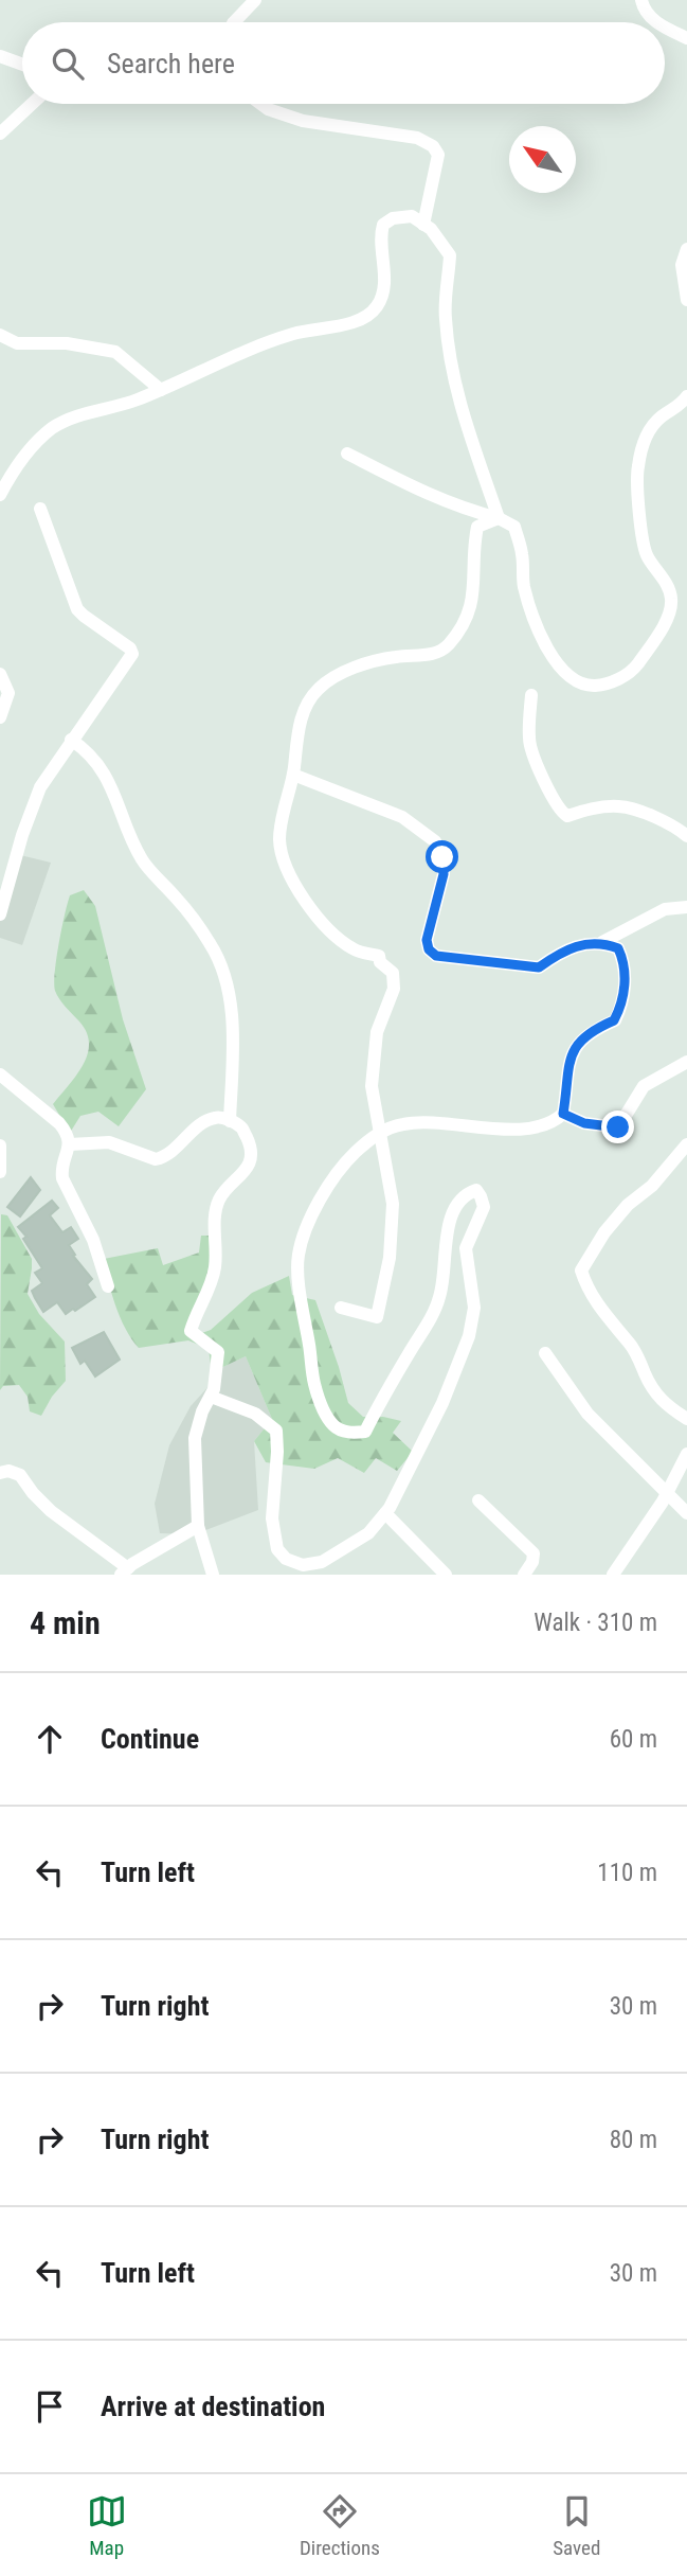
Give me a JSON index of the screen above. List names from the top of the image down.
{
  "north": "top left",
  "page": {
    "search": "Search here",
    "heading": ["4 min", "Walk · 310 m"],
    "list": [
      ["Continue", "60 m"],
      ["Turn left", "110 m"],
      ["Turn right", "30 m"],
      ["Turn right", "80 m"],
      ["Turn left", "30 m"],
      "Arrive at destination"
    ],
    "nav": ["Map", "Directions", "Saved"]
  }
}
